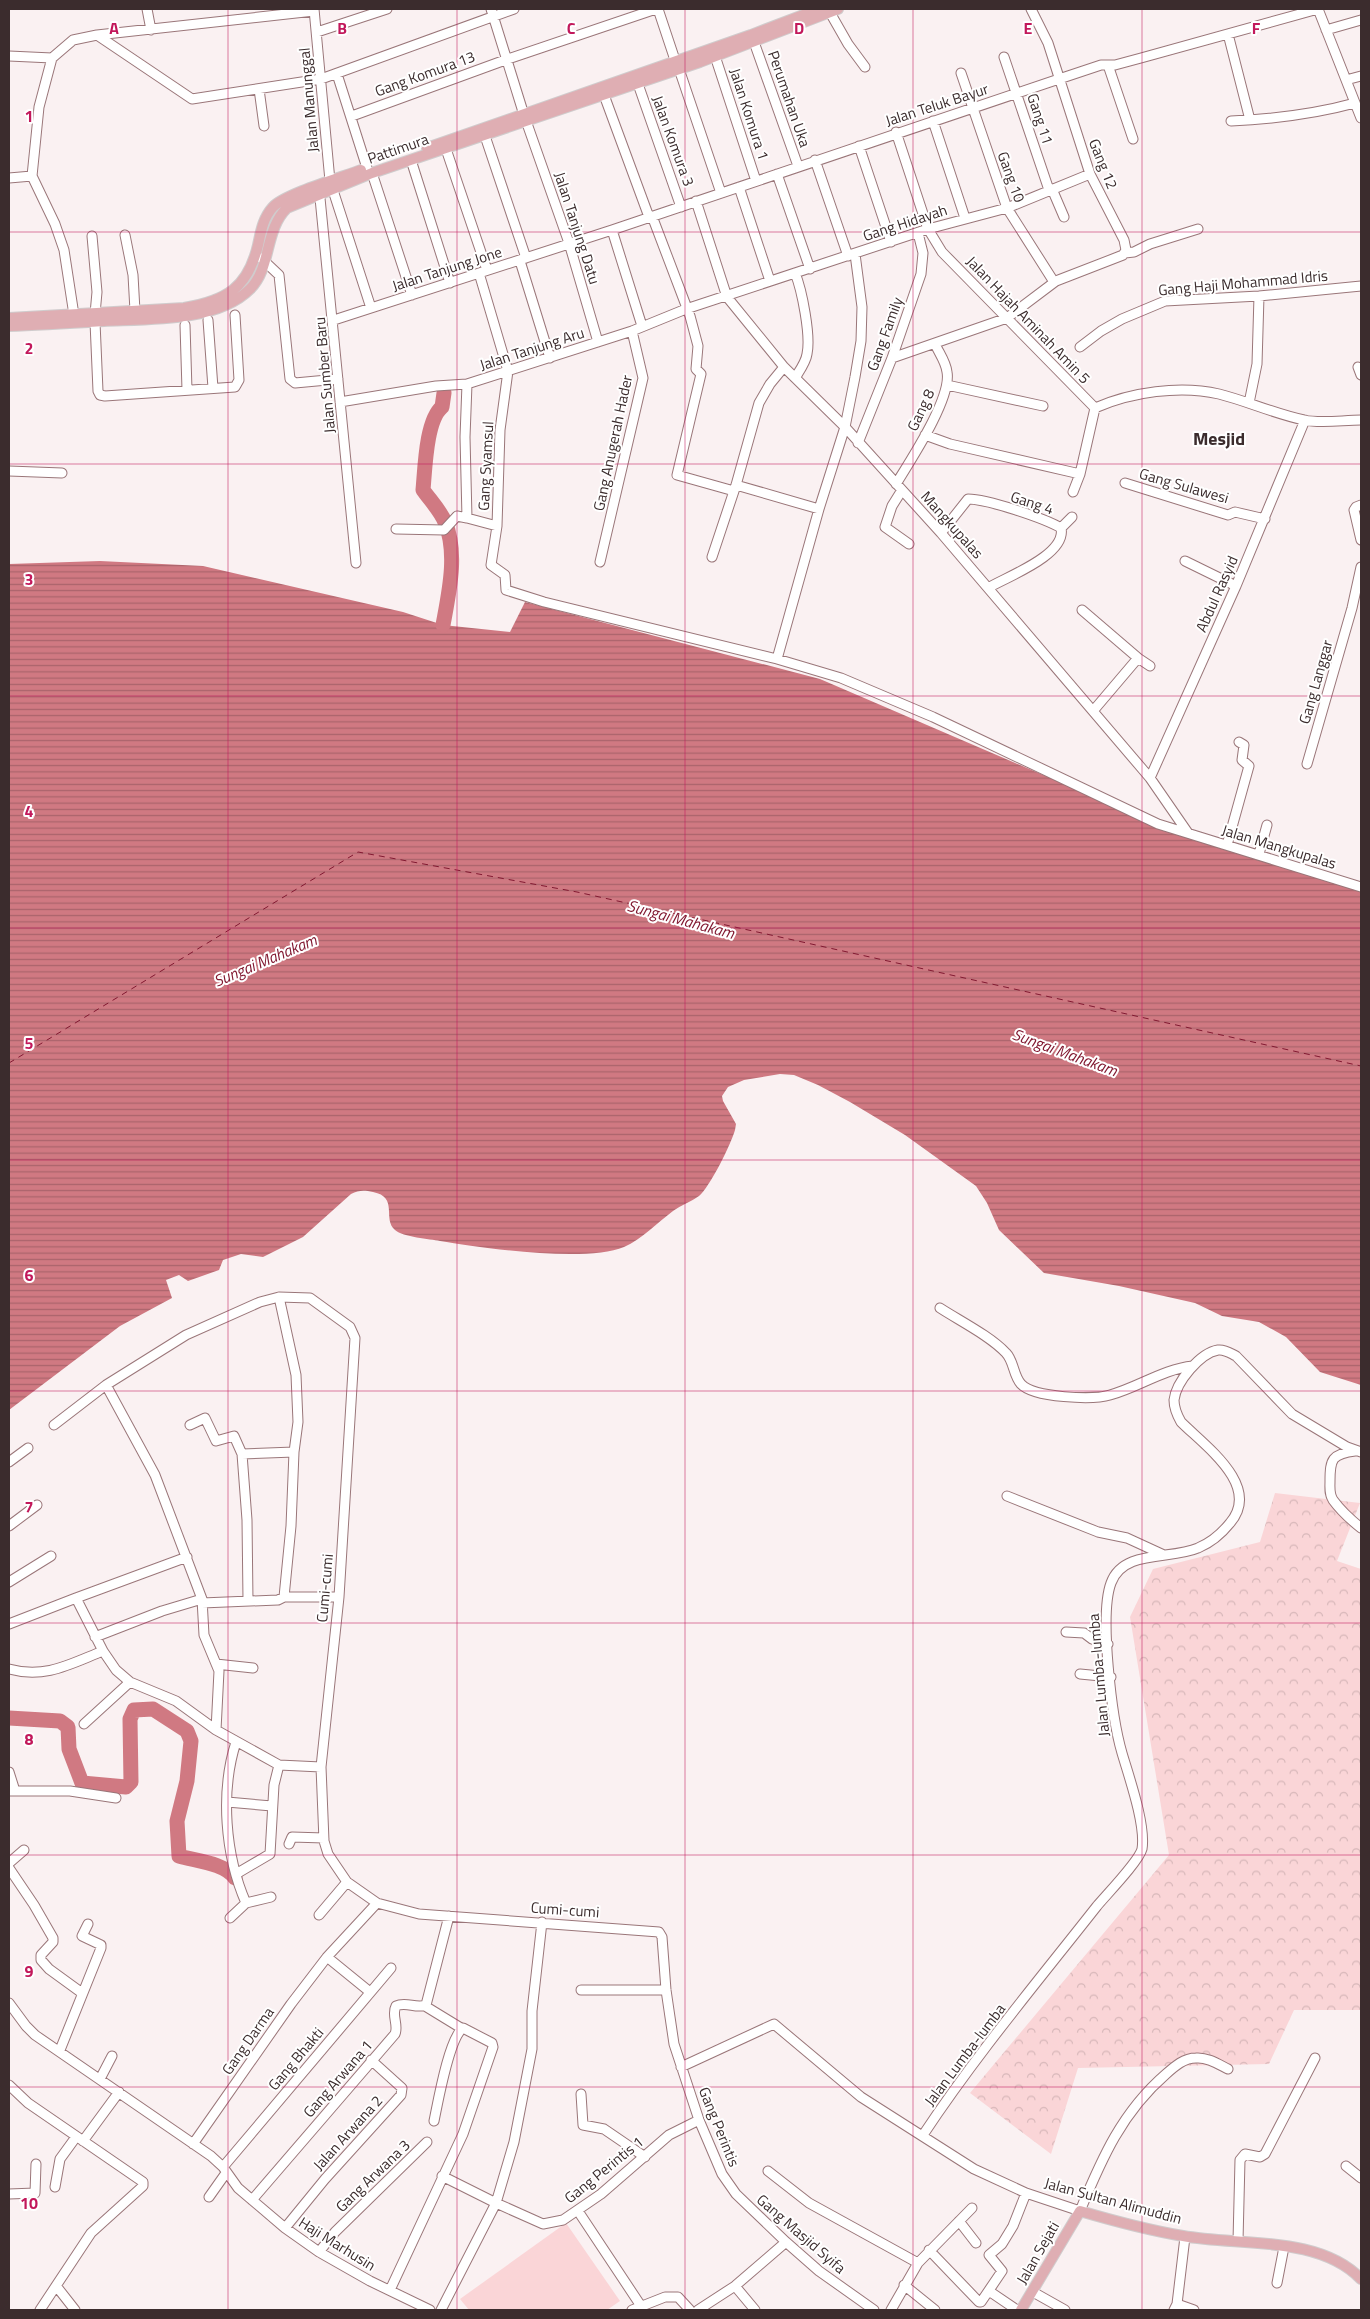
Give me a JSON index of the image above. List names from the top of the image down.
{
  "streets": {
    "main road": ["Pattimura", "Jalan Sultan Alimuddin", "Jalan Sejati"],
    "street": [
      "Gang Komura 13",
      "Perumahan Uka",
      "Jalan Manunggal",
      "Jalan Teluk Bayur",
      "Jalan Komura 1",
      "Gang 11",
      "Jalan Komura 3",
      "Gang 12",
      "Gang 10",
      "Gang Hidayah",
      "Jalan Tanjung Datu",
      "Jalan Tanjung Jone",
      "Gang Haji Mohammad Idris",
      "Jalan Hajah Aminah Amin 5",
      "Gang Family",
      "Jalan Tanjung Aru",
      "Jalan Sumber Baru",
      "Gang 8",
      "Gang Anugerah Hader",
      "Gang Syamsul",
      "Gang Sulawesi",
      "Gang 4",
      "Mangkupalas",
      "Abdul Rasyid",
      "Gang Langgar",
      "Jalan Mangkupalas",
      "Cumi-cumi",
      "Jalan Lumba-lumba",
      "Gang Darma",
      "Gang Bhakti",
      "Gang Arwana 1",
      "Gang Perintis",
      "Jalan Arwana 2",
      "Gang Perintis 1",
      "Gang Arwana 3",
      "Gang Masjid Syifa",
      "Haji Marhusin"
    ]
  },
  "crossings": [
    ["Gang Komura 13", "Jalan Tanjung Datu"],
    ["Perumahan Uka", "Jalan Teluk Bayur"],
    ["Perumahan Uka", "Pattimura"],
    ["Jalan Manunggal", "Pattimura"],
    ["Jalan Manunggal", "Jalan Tanjung Jone"],
    ["Jalan Teluk Bayur", "Jalan Komura 1"],
    ["Jalan Teluk Bayur", "Gang 11"],
    ["Jalan Teluk Bayur", "Jalan Komura 3"],
    ["Jalan Teluk Bayur", "Gang 12"],
    ["Jalan Teluk Bayur", "Gang 10"],
    ["Jalan Teluk Bayur", "Jalan Tanjung Datu"],
    ["Jalan Teluk Bayur", "Jalan Tanjung Jone"],
    ["Jalan Komura 1", "Pattimura"],
    ["Gang 11", "Gang Hidayah"],
    ["Jalan Komura 3", "Pattimura"],
    ["Pattimura", "Jalan Tanjung Datu"],
    ["Pattimura", "Jalan Sumber Baru"],
    ["Gang 12", "Gang Hidayah"],
    ["Gang 10", "Gang Hidayah"],
    ["Gang Hidayah", "Jalan Hajah Aminah Amin 5"],
    ["Gang Hidayah", "Gang Family"],
    ["Gang Hidayah", "Jalan Tanjung Aru"],
    ["Gang Hidayah", "Mangkupalas"],
    ["Jalan Tanjung Datu", "Jalan Tanjung Jone"],
    ["Jalan Tanjung Datu", "Jalan Tanjung Aru"],
    ["Jalan Tanjung Jone", "Jalan Sumber Baru"],
    ["Gang Family", "Mangkupalas"],
    ["Jalan Tanjung Aru", "Jalan Sumber Baru"],
    ["Jalan Tanjung Aru", "Gang Anugerah Hader"],
    ["Jalan Tanjung Aru", "Gang Syamsul"],
    ["Jalan Tanjung Aru", "Mangkupalas"],
    ["Gang 8", "Mangkupalas"],
    ["Gang Syamsul", "Jalan Mangkupalas"],
    ["Gang Sulawesi", "Abdul Rasyid"],
    ["Gang 4", "Mangkupalas"],
    ["Mangkupalas", "Abdul Rasyid"],
    ["Mangkupalas", "Jalan Mangkupalas"],
    ["Cumi-cumi", "Gang Darma"],
    ["Cumi-cumi", "Gang Perintis"],
    ["Jalan Lumba-lumba", "Jalan Sultan Alimuddin"],
    ["Gang Darma", "Haji Marhusin"],
    ["Gang Bhakti", "Haji Marhusin"],
    ["Gang Arwana 1", "Jalan Arwana 2"],
    ["Gang Arwana 1", "Haji Marhusin"],
    ["Gang Perintis", "Gang Perintis 1"],
    ["Gang Perintis", "Gang Masjid Syifa"],
    ["Jalan Arwana 2", "Haji Marhusin"],
    ["Gang Arwana 3", "Haji Marhusin"],
    ["Jalan Sultan Alimuddin", "Jalan Sejati"]
  ],
  "districts": ["Mesjid"],
  "water": ["Sungai Mahakam"],
  "grid": {
    "columns": [
      "A",
      "B",
      "C",
      "D",
      "E",
      "F"
    ],
    "rows": [
      "1",
      "2",
      "3",
      "4",
      "5",
      "6",
      "7",
      "8",
      "9",
      "10"
    ]
  }
}
